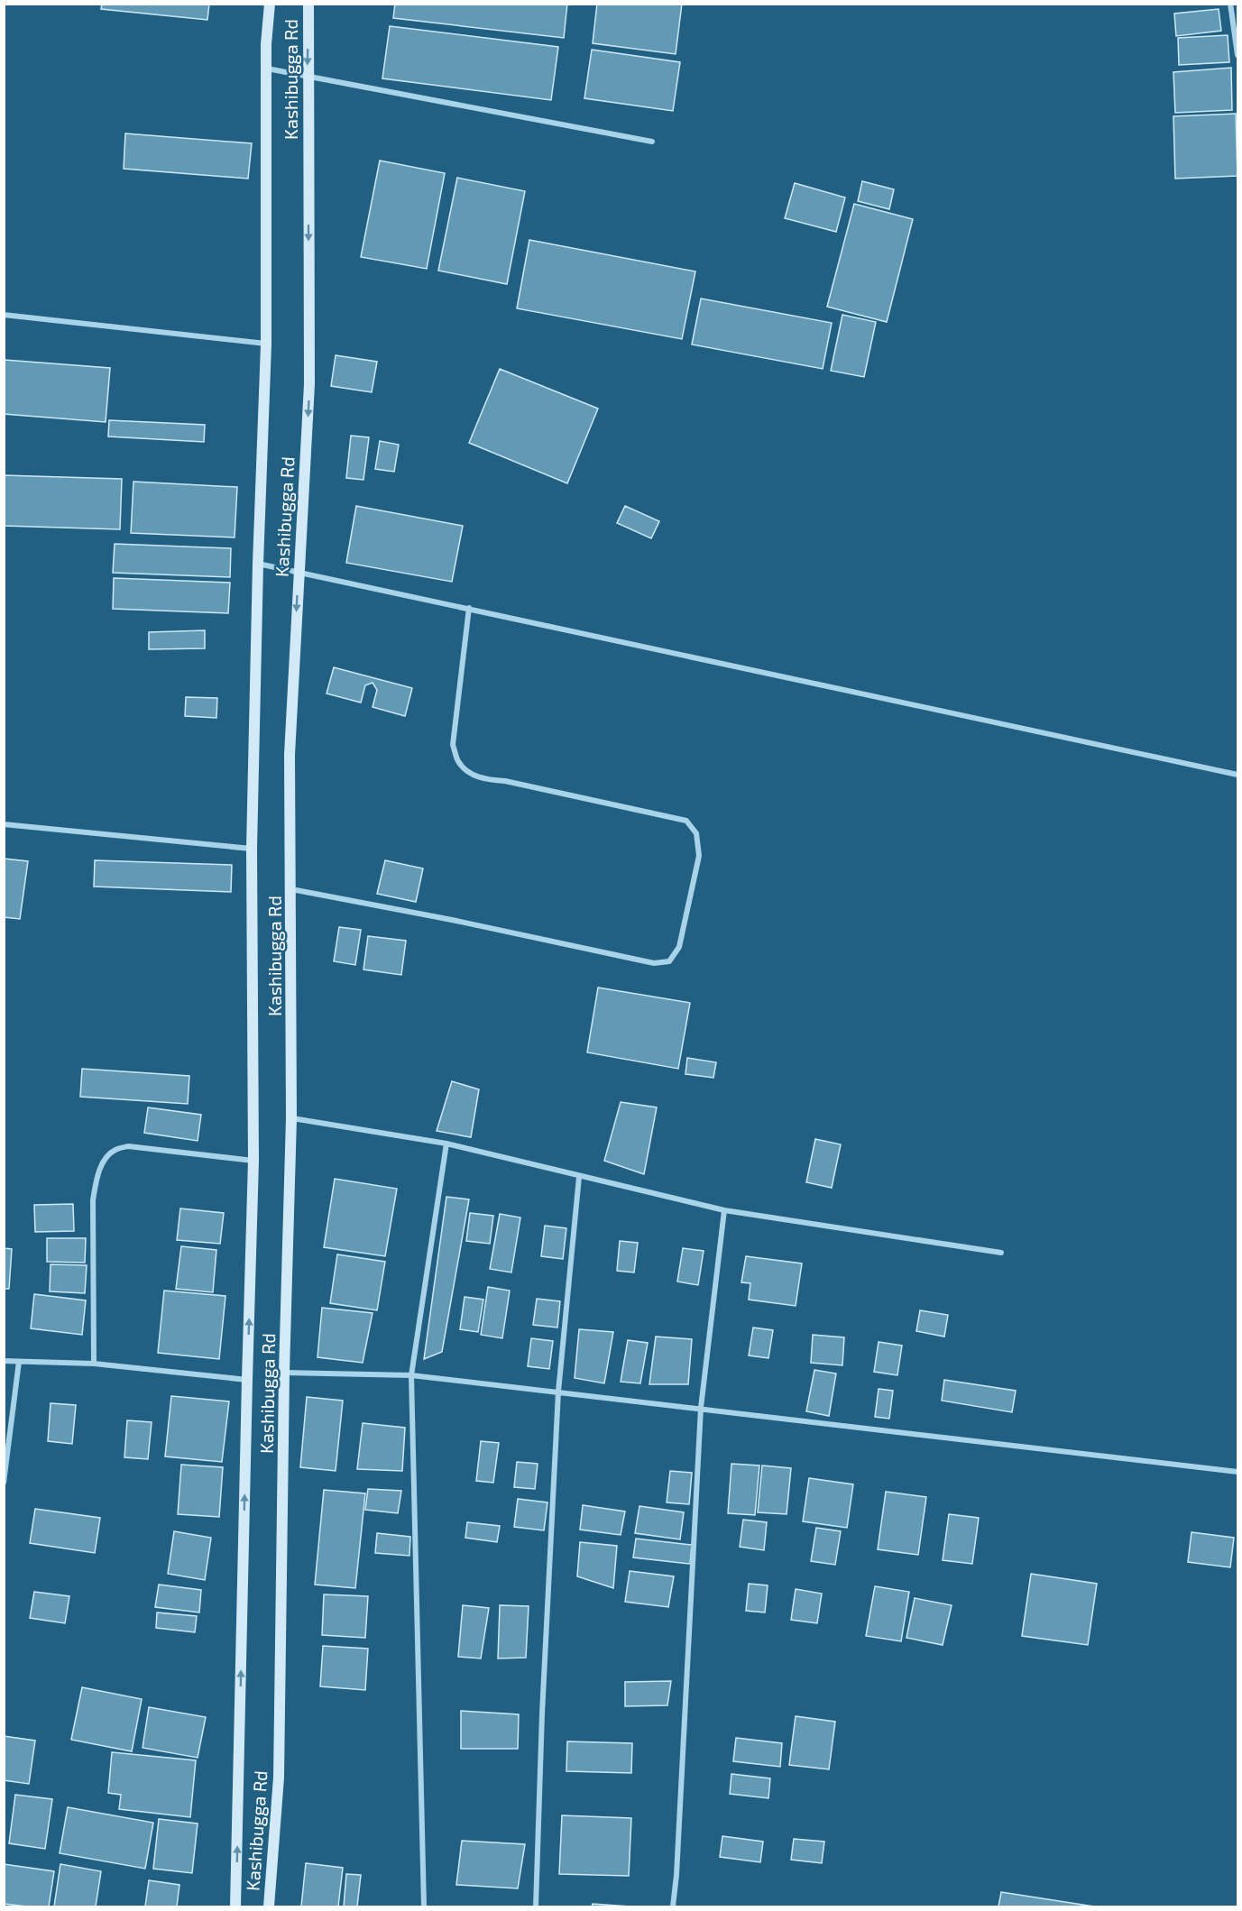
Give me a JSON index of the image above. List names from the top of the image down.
{
  "streets": {
    "main road": ["Kashibugga Rd"]
  }
}
